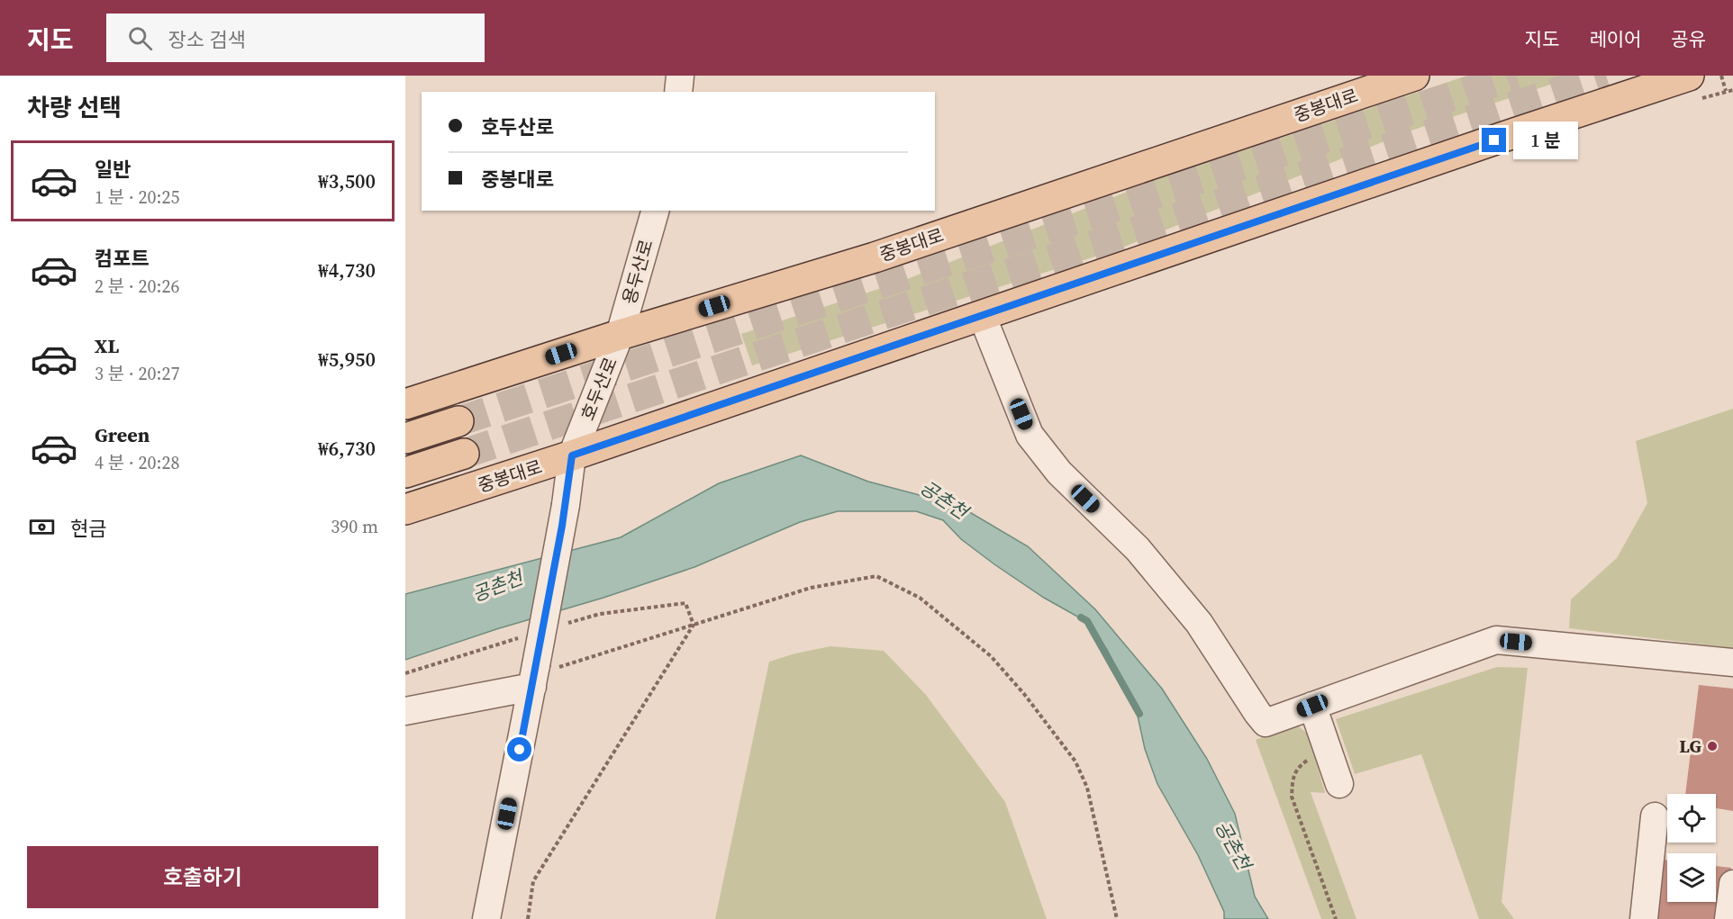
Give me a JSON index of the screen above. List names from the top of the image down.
{
  "streets": {
    "main road": ["중봉대로"],
    "street": ["용두산로", "호두산로"]
  },
  "crossings": [
    ["중봉대로", "용두산로"],
    ["중봉대로", "호두산로"],
    ["용두산로", "호두산로"]
  ],
  "water": ["공촌천"],
  "places": ["LG"],
  "page": {
    "header": "지도",
    "search": "장소 검색",
    "nav": ["지도", "레이어", "공유"],
    "heading": "차량 선택",
    "banner": ["호두산로", "중봉대로"],
    "bubble": "1 분",
    "list": [
      {
        "name": "일반",
        "note": "1 분 · 20:25",
        "value": "₩3,500"
      },
      {
        "name": "컴포트",
        "note": "2 분 · 20:26",
        "value": "₩4,730"
      },
      {
        "name": "XL",
        "note": "3 분 · 20:27",
        "value": "₩5,950"
      },
      {
        "name": "Green",
        "note": "4 분 · 20:28",
        "value": "₩6,730"
      }
    ],
    "pay": ["현금", "390 m"],
    "buttons": "호출하기"
  }
}
